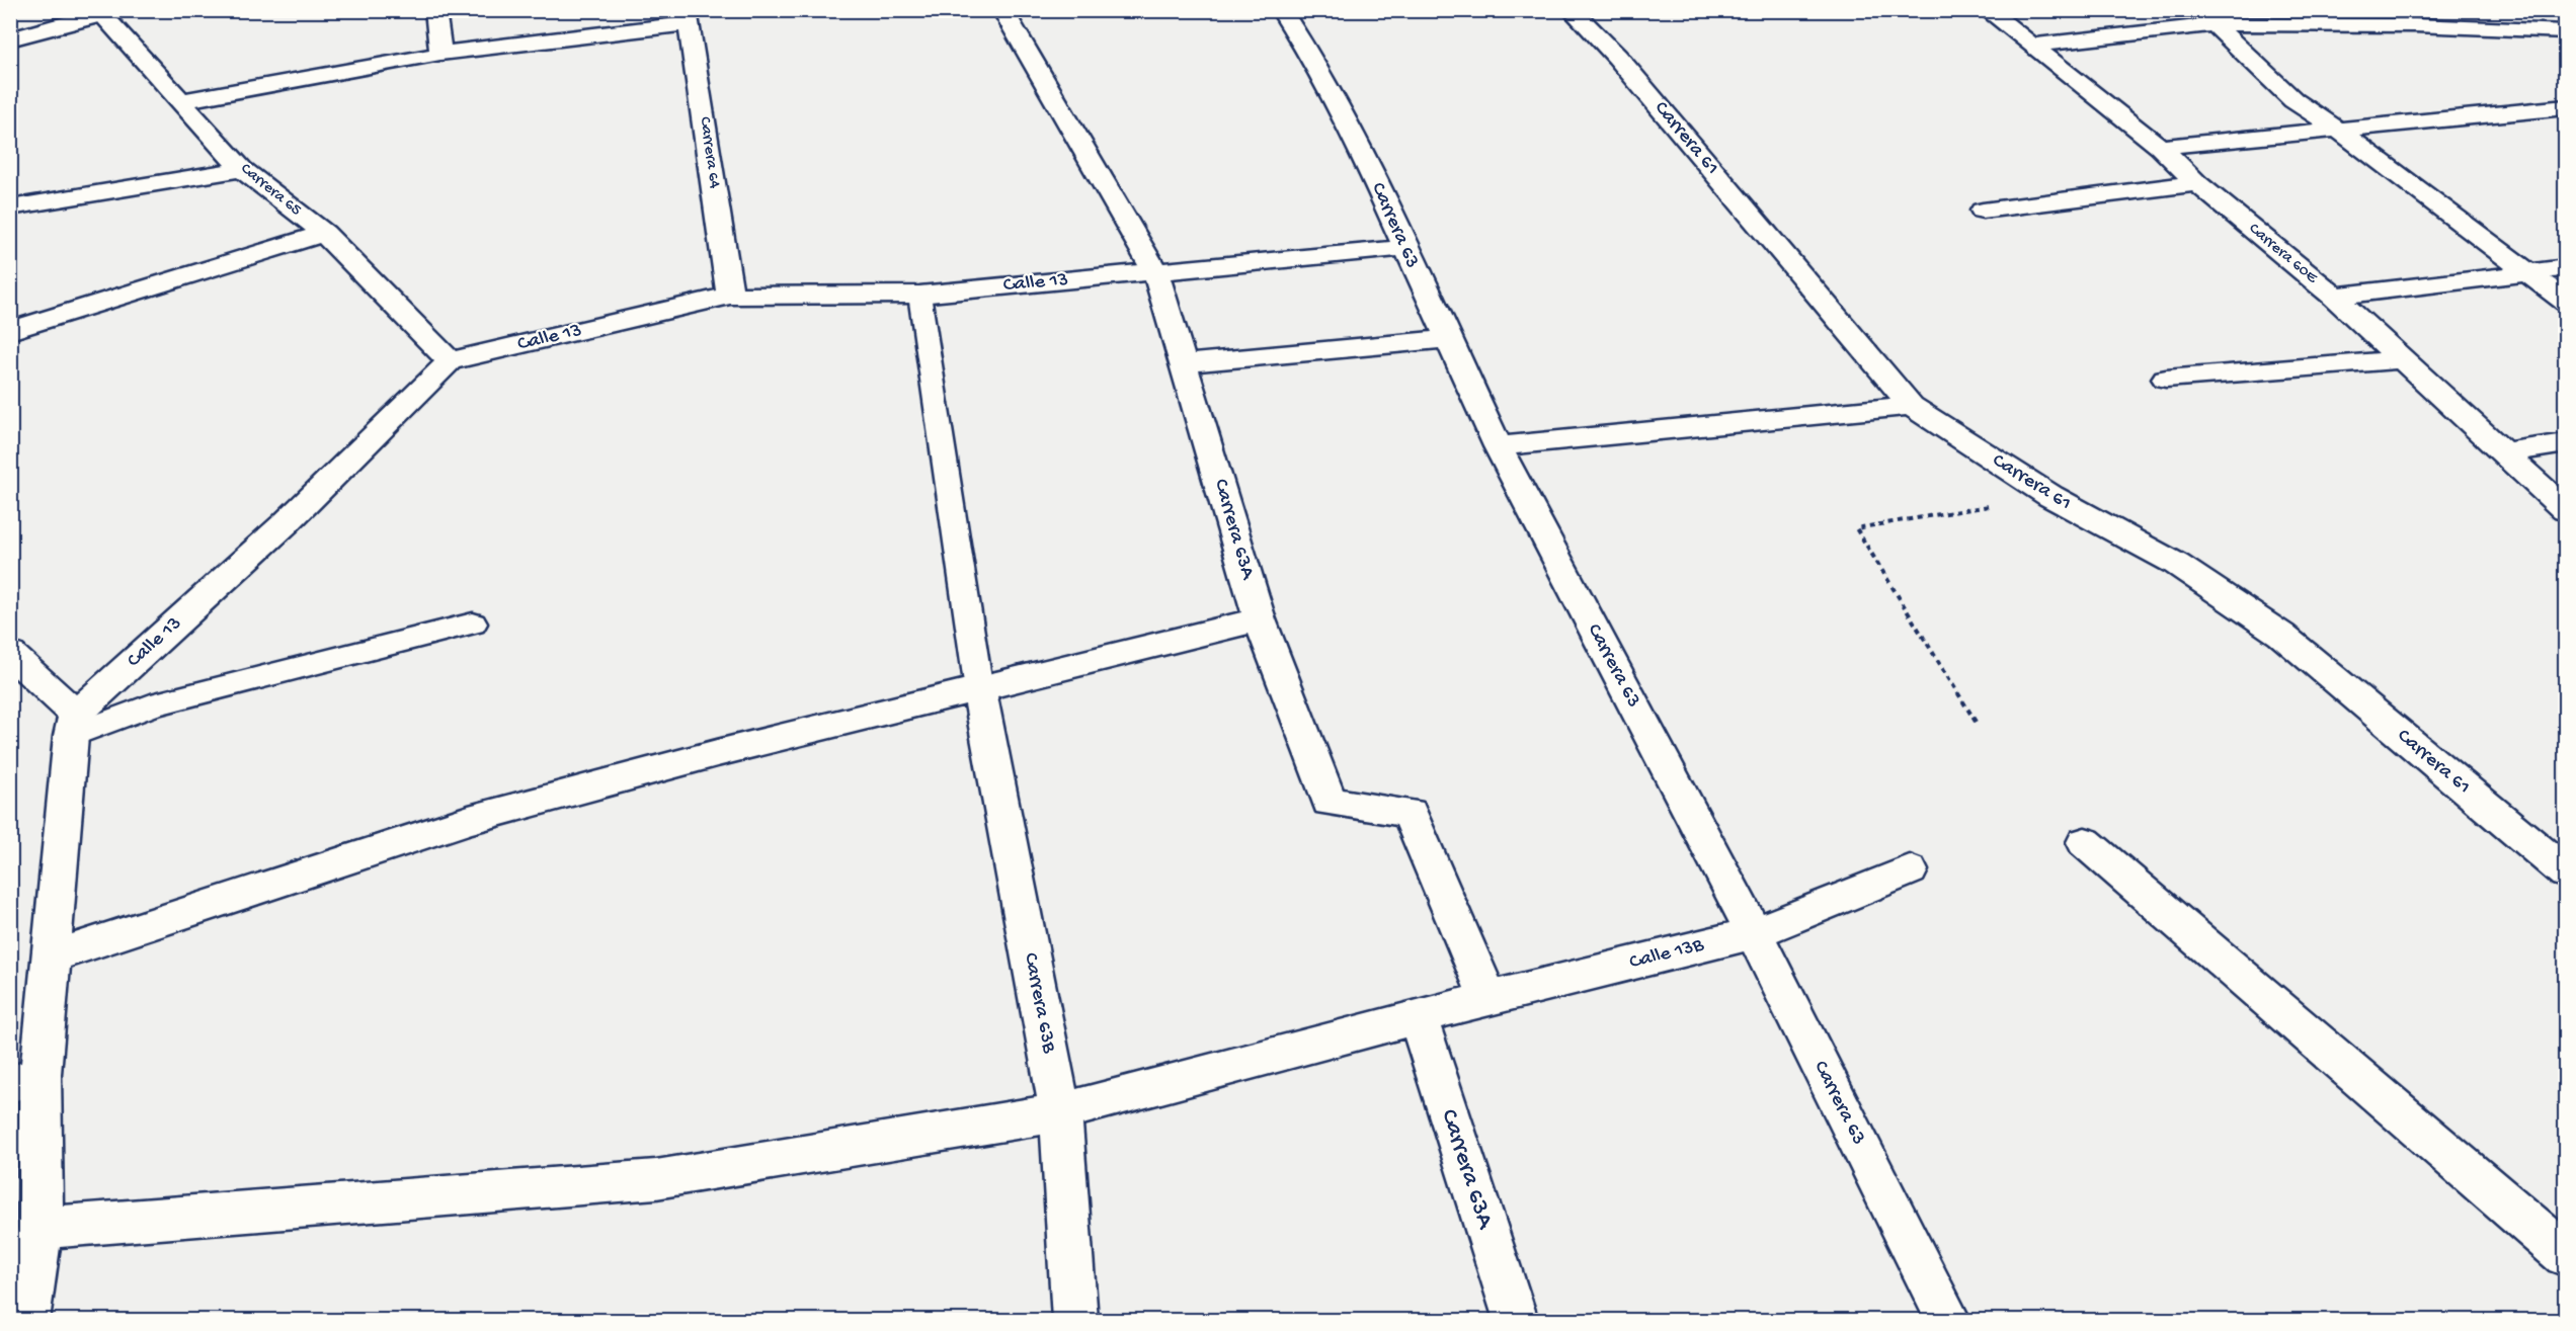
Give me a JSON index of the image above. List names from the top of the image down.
{
  "streets": {
    "street": [
      "Carrera 61",
      "Carrera 64",
      "Carrera 65",
      "Carrera 63",
      "Carrera 60E",
      "Calle 13",
      "Carrera 63A",
      "Calle 13B",
      "Carrera 63B"
    ]
  },
  "crossings": [
    ["Carrera 64", "Calle 13"],
    ["Carrera 65", "Calle 13"],
    ["Carrera 63", "Calle 13"],
    ["Carrera 63", "Calle 13B"],
    ["Calle 13", "Carrera 63A"],
    ["Carrera 63A", "Calle 13B"],
    ["Calle 13B", "Carrera 63B"]
  ]
}
